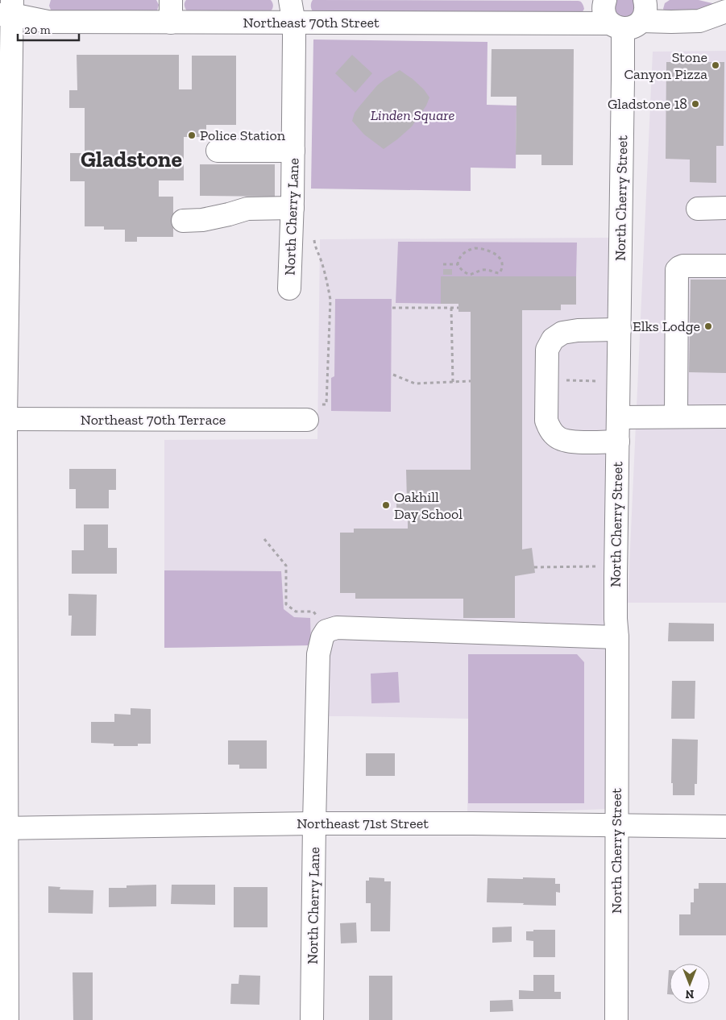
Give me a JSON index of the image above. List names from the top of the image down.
{
  "streets": {
    "street": [
      "Northeast 70th Street",
      "North Cherry Street",
      "North Cherry Lane",
      "Northeast 70th Terrace",
      "Northeast 71st Street"
    ]
  },
  "crossings": [
    ["Northeast 70th Street", "North Cherry Street"],
    ["Northeast 70th Street", "North Cherry Lane"],
    ["North Cherry Street", "Northeast 71st Street"],
    ["North Cherry Lane", "Northeast 71st Street"]
  ],
  "districts": ["Gladstone"],
  "parks": ["Linden Square"],
  "places": [
    "Stone Canyon Pizza",
    "Gladstone 18",
    "Police Station",
    "Elks Lodge",
    "Oakhill Day School"
  ],
  "scale_bar": "20 m",
  "north": "bottom"
}
